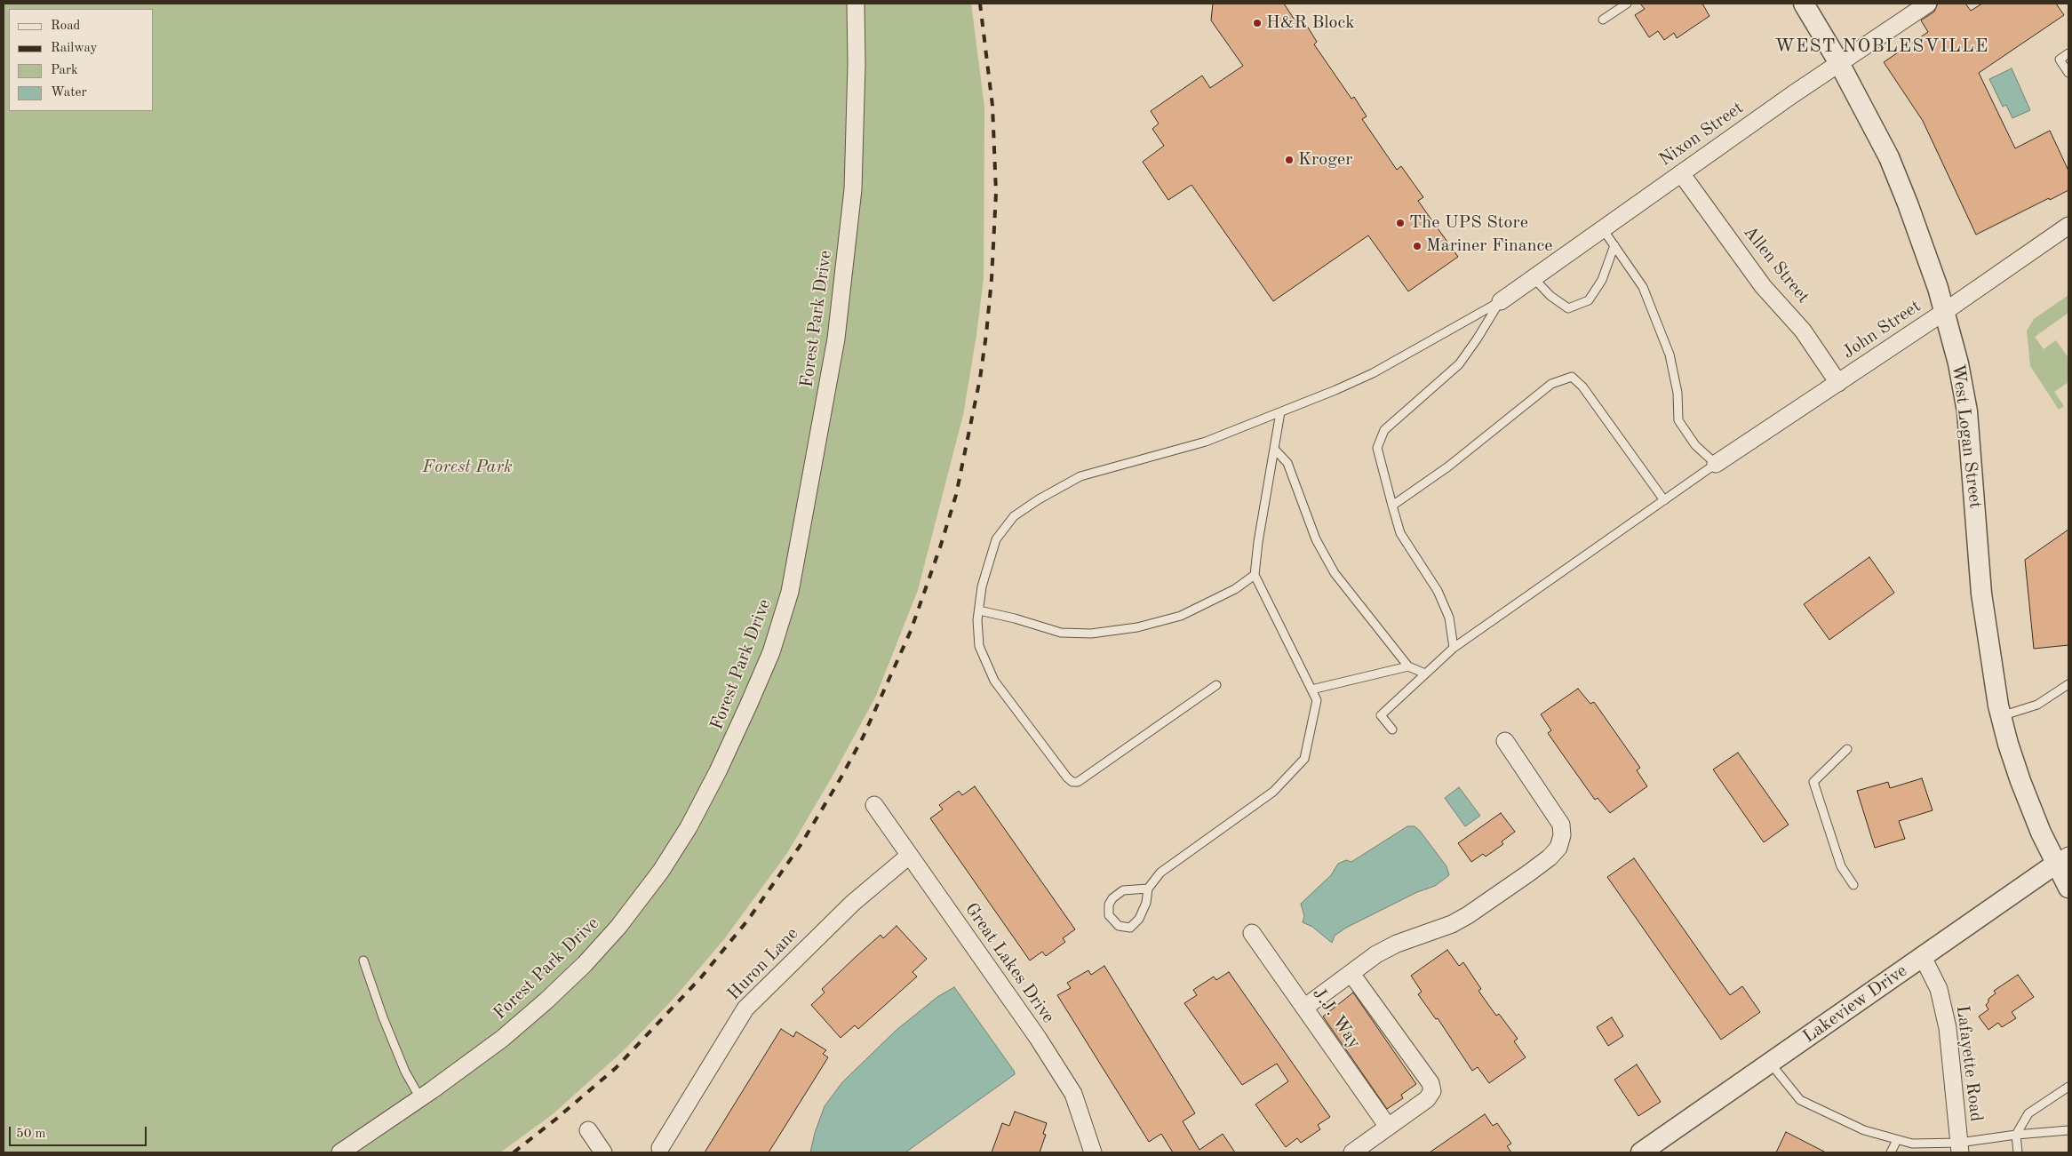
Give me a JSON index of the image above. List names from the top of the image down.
{
  "streets": {
    "street": [
      "Nixon Street",
      "Allen Street",
      "Forest Park Drive",
      "John Street",
      "West Logan Street",
      "Great Lakes Drive",
      "Huron Lane",
      "Lakeview Drive",
      "J.J. Way",
      "Lafayette Road"
    ]
  },
  "crossings": [
    ["Nixon Street", "Allen Street"],
    ["Nixon Street", "West Logan Street"],
    ["Allen Street", "John Street"],
    ["John Street", "West Logan Street"],
    ["West Logan Street", "Lakeview Drive"],
    ["Great Lakes Drive", "Huron Lane"],
    ["Lakeview Drive", "Lafayette Road"]
  ],
  "districts": ["WEST NOBLESVILLE"],
  "parks": ["Forest Park"],
  "places": [
    "H&R Block",
    "Kroger",
    "The UPS Store",
    "Mariner Finance"
  ],
  "legend": [
    "Road",
    "Railway",
    "Park",
    "Water"
  ],
  "scale_bar": "50 m"
}
